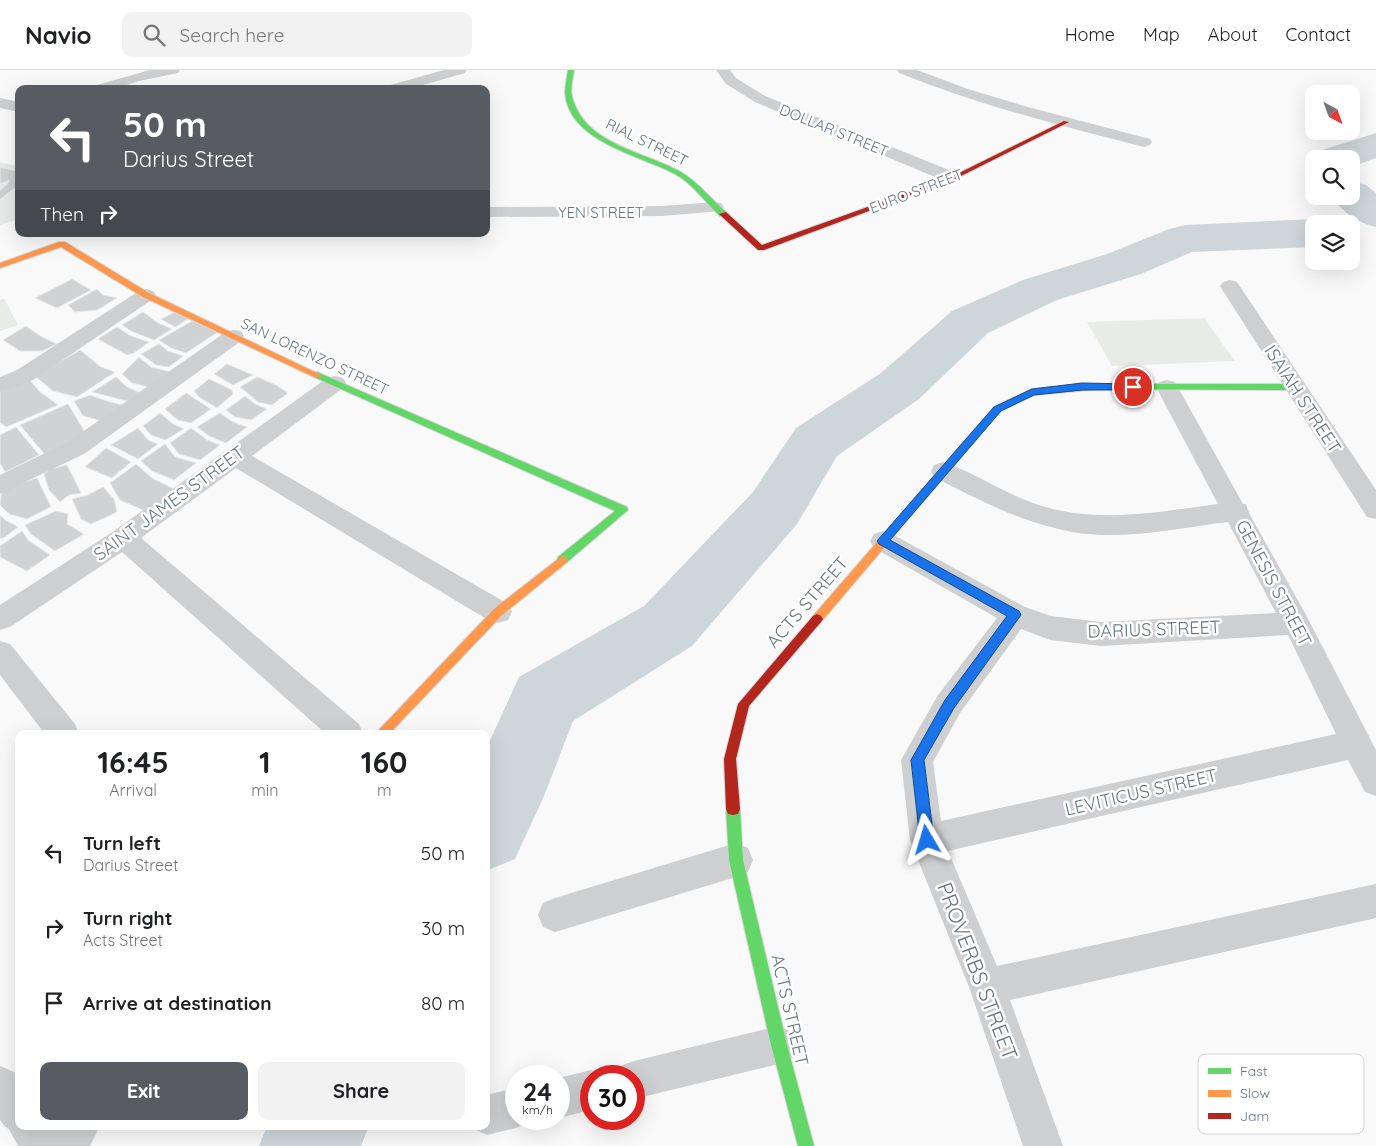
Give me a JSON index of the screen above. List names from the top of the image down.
{
  "streets": {
    "street": [
      "DOLLAR STREET",
      "RIAL STREET",
      "EURO STREET",
      "YEN STREET",
      "SAN LORENZO STREET",
      "ISAIAH STREET",
      "SAINT JAMES STREET",
      "GENESIS STREET",
      "ACTS STREET",
      "DARIUS STREET",
      "LEVITICUS STREET",
      "PROVERBS STREET"
    ]
  },
  "crossings": [
    ["DOLLAR STREET", "EURO STREET"],
    ["RIAL STREET", "EURO STREET"],
    ["RIAL STREET", "YEN STREET"],
    ["SAN LORENZO STREET", "SAINT JAMES STREET"],
    ["ISAIAH STREET", "ACTS STREET"],
    ["GENESIS STREET", "ACTS STREET"],
    ["GENESIS STREET", "DARIUS STREET"],
    ["GENESIS STREET", "LEVITICUS STREET"],
    ["ACTS STREET", "DARIUS STREET"],
    ["DARIUS STREET", "PROVERBS STREET"],
    ["LEVITICUS STREET", "PROVERBS STREET"]
  ],
  "legend": ["Fast", "Slow", "Jam"],
  "north": "bottom right",
  "page": {
    "header": "Navio",
    "search": "Search here",
    "nav": [
      "Home",
      "Map",
      "About",
      "Contact"
    ],
    "turn": ["50 m", "Darius Street"],
    "then": "Then",
    "eta": [
      "16:45",
      "Arrival",
      "1",
      "min",
      "160",
      "m"
    ],
    "list": [
      {
        "name": "Turn left",
        "note": "Darius Street",
        "value": "50 m"
      },
      {
        "name": "Turn right",
        "note": "Acts Street",
        "value": "30 m"
      },
      {
        "name": "Arrive at destination",
        "value": "80 m"
      }
    ],
    "buttons": ["Exit", "Share"],
    "speed": "24 km/h",
    "limit": "30"
  }
}
